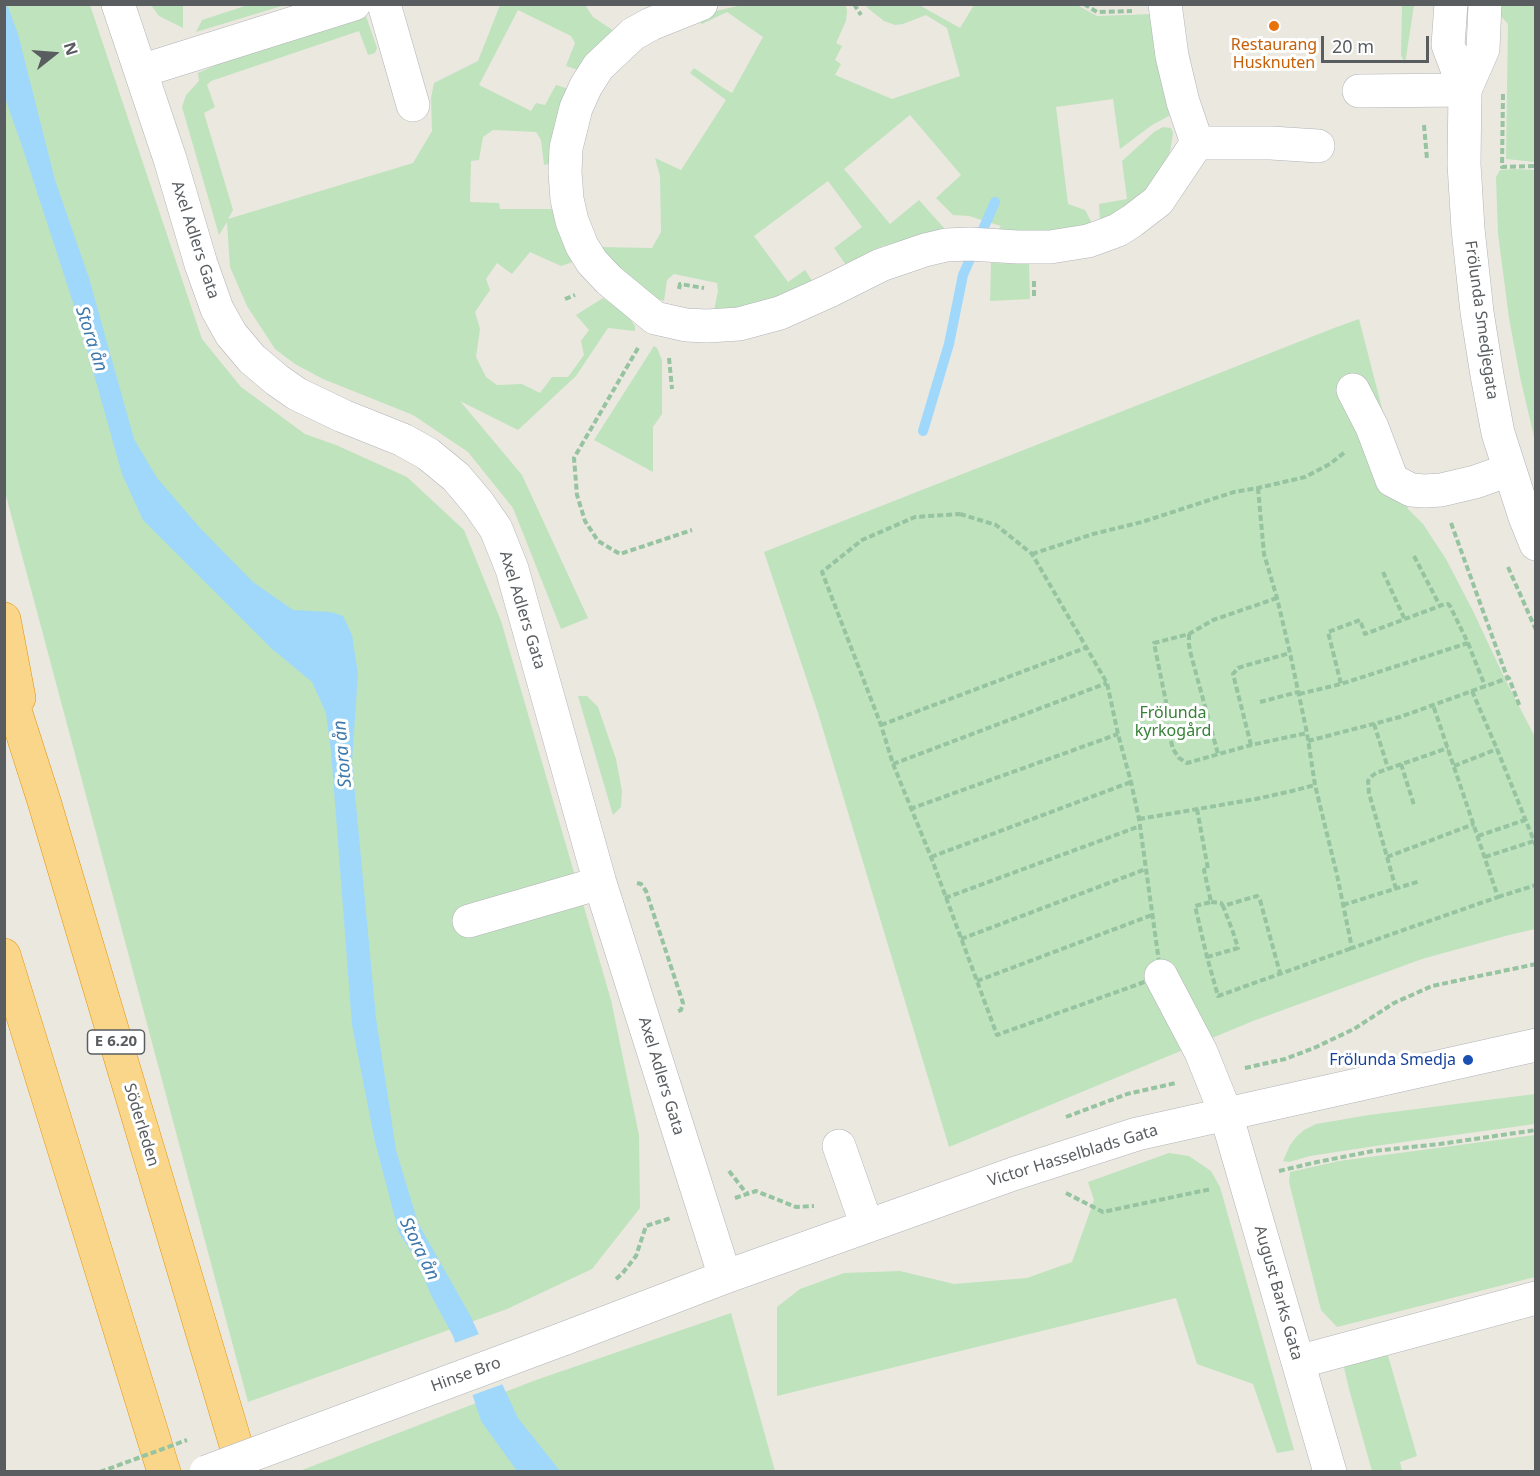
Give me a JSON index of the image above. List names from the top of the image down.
{
  "streets": {
    "highway": ["E 6.20", "Söderleden"],
    "street": [
      "Axel Adlers Gata",
      "Frölunda Smedjegata",
      "Victor Hasselblads Gata",
      "August Barks Gata",
      "Hinse Bro"
    ]
  },
  "crossings": [
    ["Axel Adlers Gata", "Victor Hasselblads Gata"],
    ["Axel Adlers Gata", "Hinse Bro"],
    ["Victor Hasselblads Gata", "August Barks Gata"],
    ["Victor Hasselblads Gata", "Hinse Bro"]
  ],
  "water": ["Stora ån"],
  "parks": ["Frölunda kyrkogård"],
  "places": ["Restaurang Husknuten", "Frölunda Smedja"],
  "scale_bar": "20 m",
  "north": "right"
}
